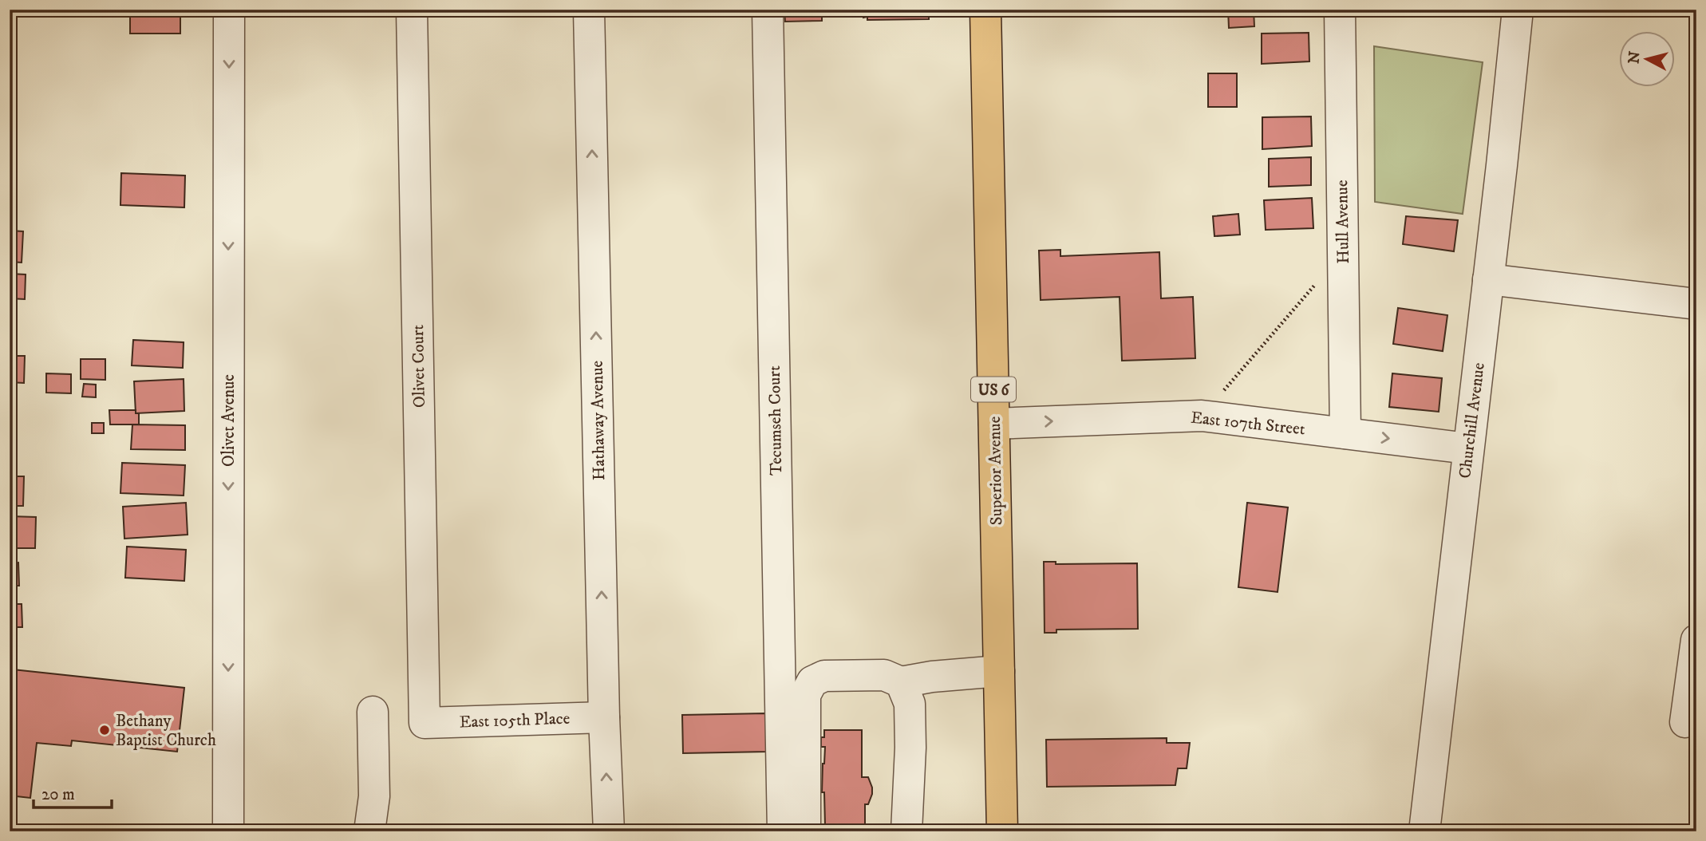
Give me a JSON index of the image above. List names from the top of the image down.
{
  "streets": {
    "main road": ["US 6", "Superior Avenue"],
    "street": [
      "Hull Avenue",
      "Olivet Court",
      "Olivet Avenue",
      "Hathaway Avenue",
      "Tecumseh Court",
      "Churchill Avenue",
      "East 107th Street",
      "East 105th Place"
    ]
  },
  "crossings": [
    ["Hull Avenue", "East 107th Street"],
    ["Olivet Court", "East 105th Place"],
    ["Hathaway Avenue", "East 105th Place"],
    ["Churchill Avenue", "East 107th Street"],
    ["East 107th Street", "Superior Avenue"]
  ],
  "one_way": ["Olivet Avenue", "Hathaway Avenue", "East 107th Street"],
  "places": ["Bethany Baptist Church"],
  "scale_bar": "20 m",
  "north": "left"
}
